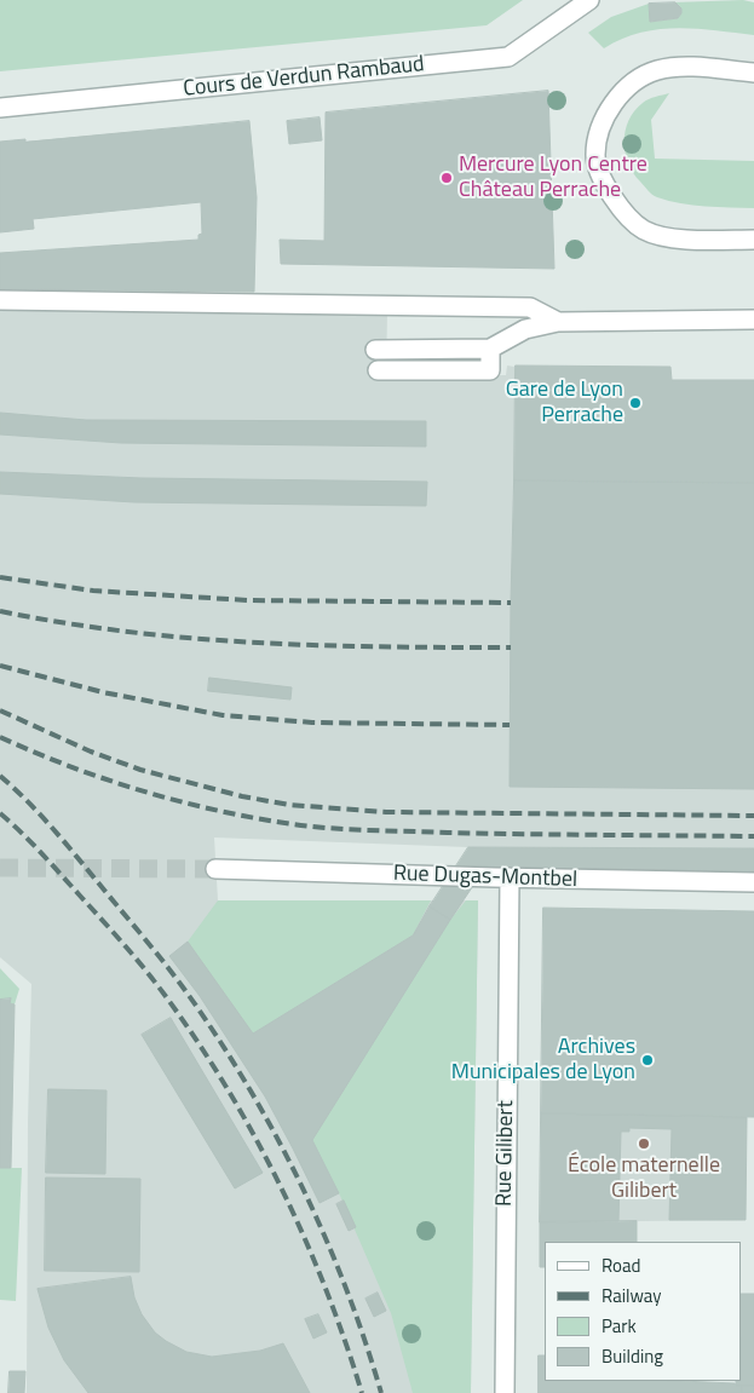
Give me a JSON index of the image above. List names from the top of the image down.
{
  "streets": {
    "street": ["Cours de Verdun Rambaud", "Rue Dugas-Montbel", "Rue Gilibert"]
  },
  "crossings": [
    ["Rue Dugas-Montbel", "Rue Gilibert"]
  ],
  "places": [
    "Mercure Lyon Centre Château Perrache",
    "Gare de Lyon Perrache",
    "Archives Municipales de Lyon",
    "École maternelle Gilibert"
  ],
  "legend": [
    "Road",
    "Railway",
    "Park",
    "Building"
  ]
}
